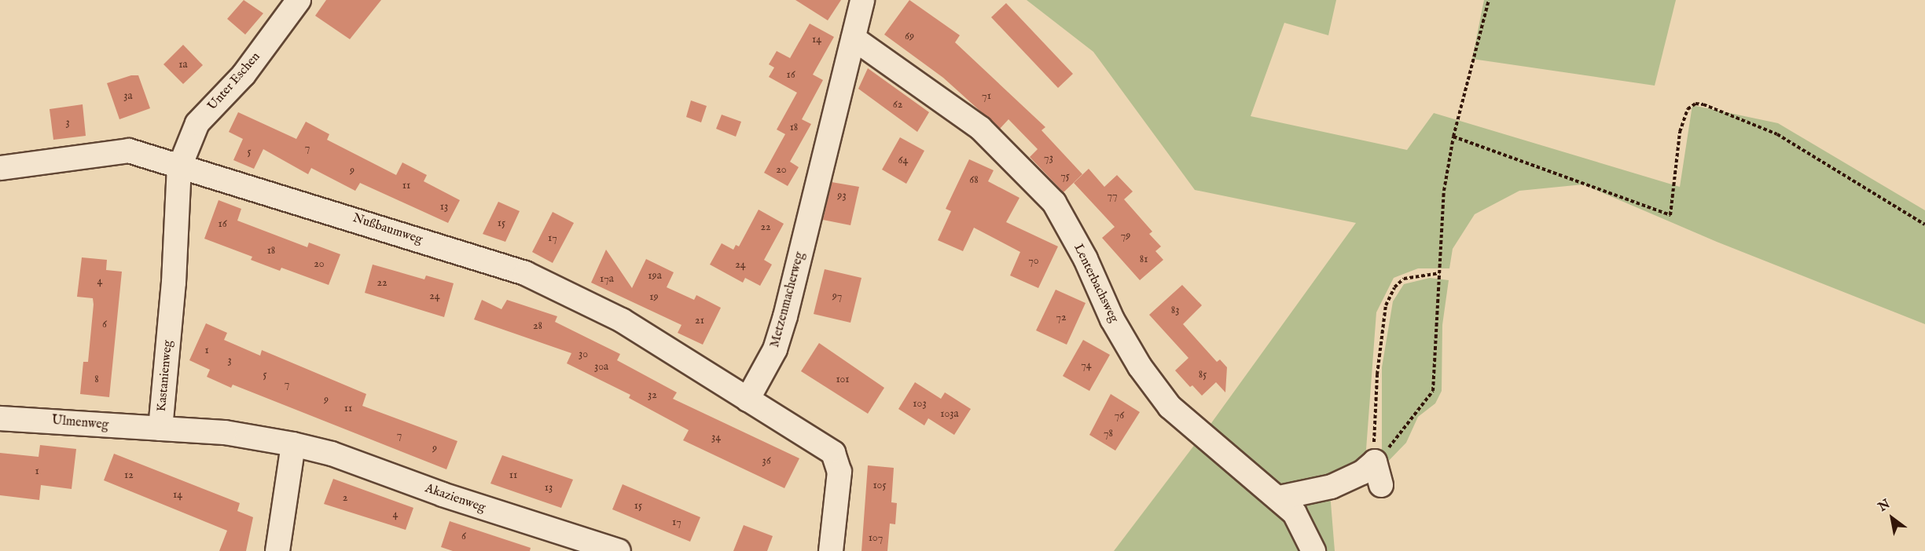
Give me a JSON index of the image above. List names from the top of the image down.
{
  "streets": {
    "street": [
      "Unter Eschen",
      "Nußbaumweg",
      "Lenterbachsweg",
      "Metzenmacherweg",
      "Kastanienweg",
      "Ulmenweg",
      "Akazienweg"
    ]
  },
  "crossings": [
    ["Unter Eschen", "Nußbaumweg"],
    ["Unter Eschen", "Kastanienweg"],
    ["Nußbaumweg", "Metzenmacherweg"],
    ["Nußbaumweg", "Kastanienweg"],
    ["Lenterbachsweg", "Metzenmacherweg"],
    ["Kastanienweg", "Ulmenweg"],
    ["Kastanienweg", "Akazienweg"]
  ],
  "house_numbers": [
    "69",
    "14",
    "1a",
    "16",
    "3a",
    "71",
    "62",
    "3",
    "18",
    "7",
    "5",
    "73",
    "64",
    "20",
    "9",
    "75",
    "68",
    "11",
    "93",
    "77",
    "13",
    "15",
    "16",
    "22",
    "79",
    "17",
    "18",
    "81",
    "70",
    "20",
    "24",
    "19a",
    "17a",
    "4",
    "22",
    "24",
    "97",
    "19",
    "83",
    "72",
    "21",
    "6",
    "28",
    "1",
    "30",
    "3",
    "74",
    "30a",
    "5",
    "85",
    "8",
    "101",
    "7",
    "32",
    "9",
    "103",
    "11",
    "103a",
    "76",
    "78",
    "7",
    "34",
    "9",
    "36",
    "1",
    "12",
    "11",
    "105",
    "13",
    "14",
    "2",
    "15",
    "4",
    "17",
    "6",
    "107"
  ],
  "north": "top left"
}
